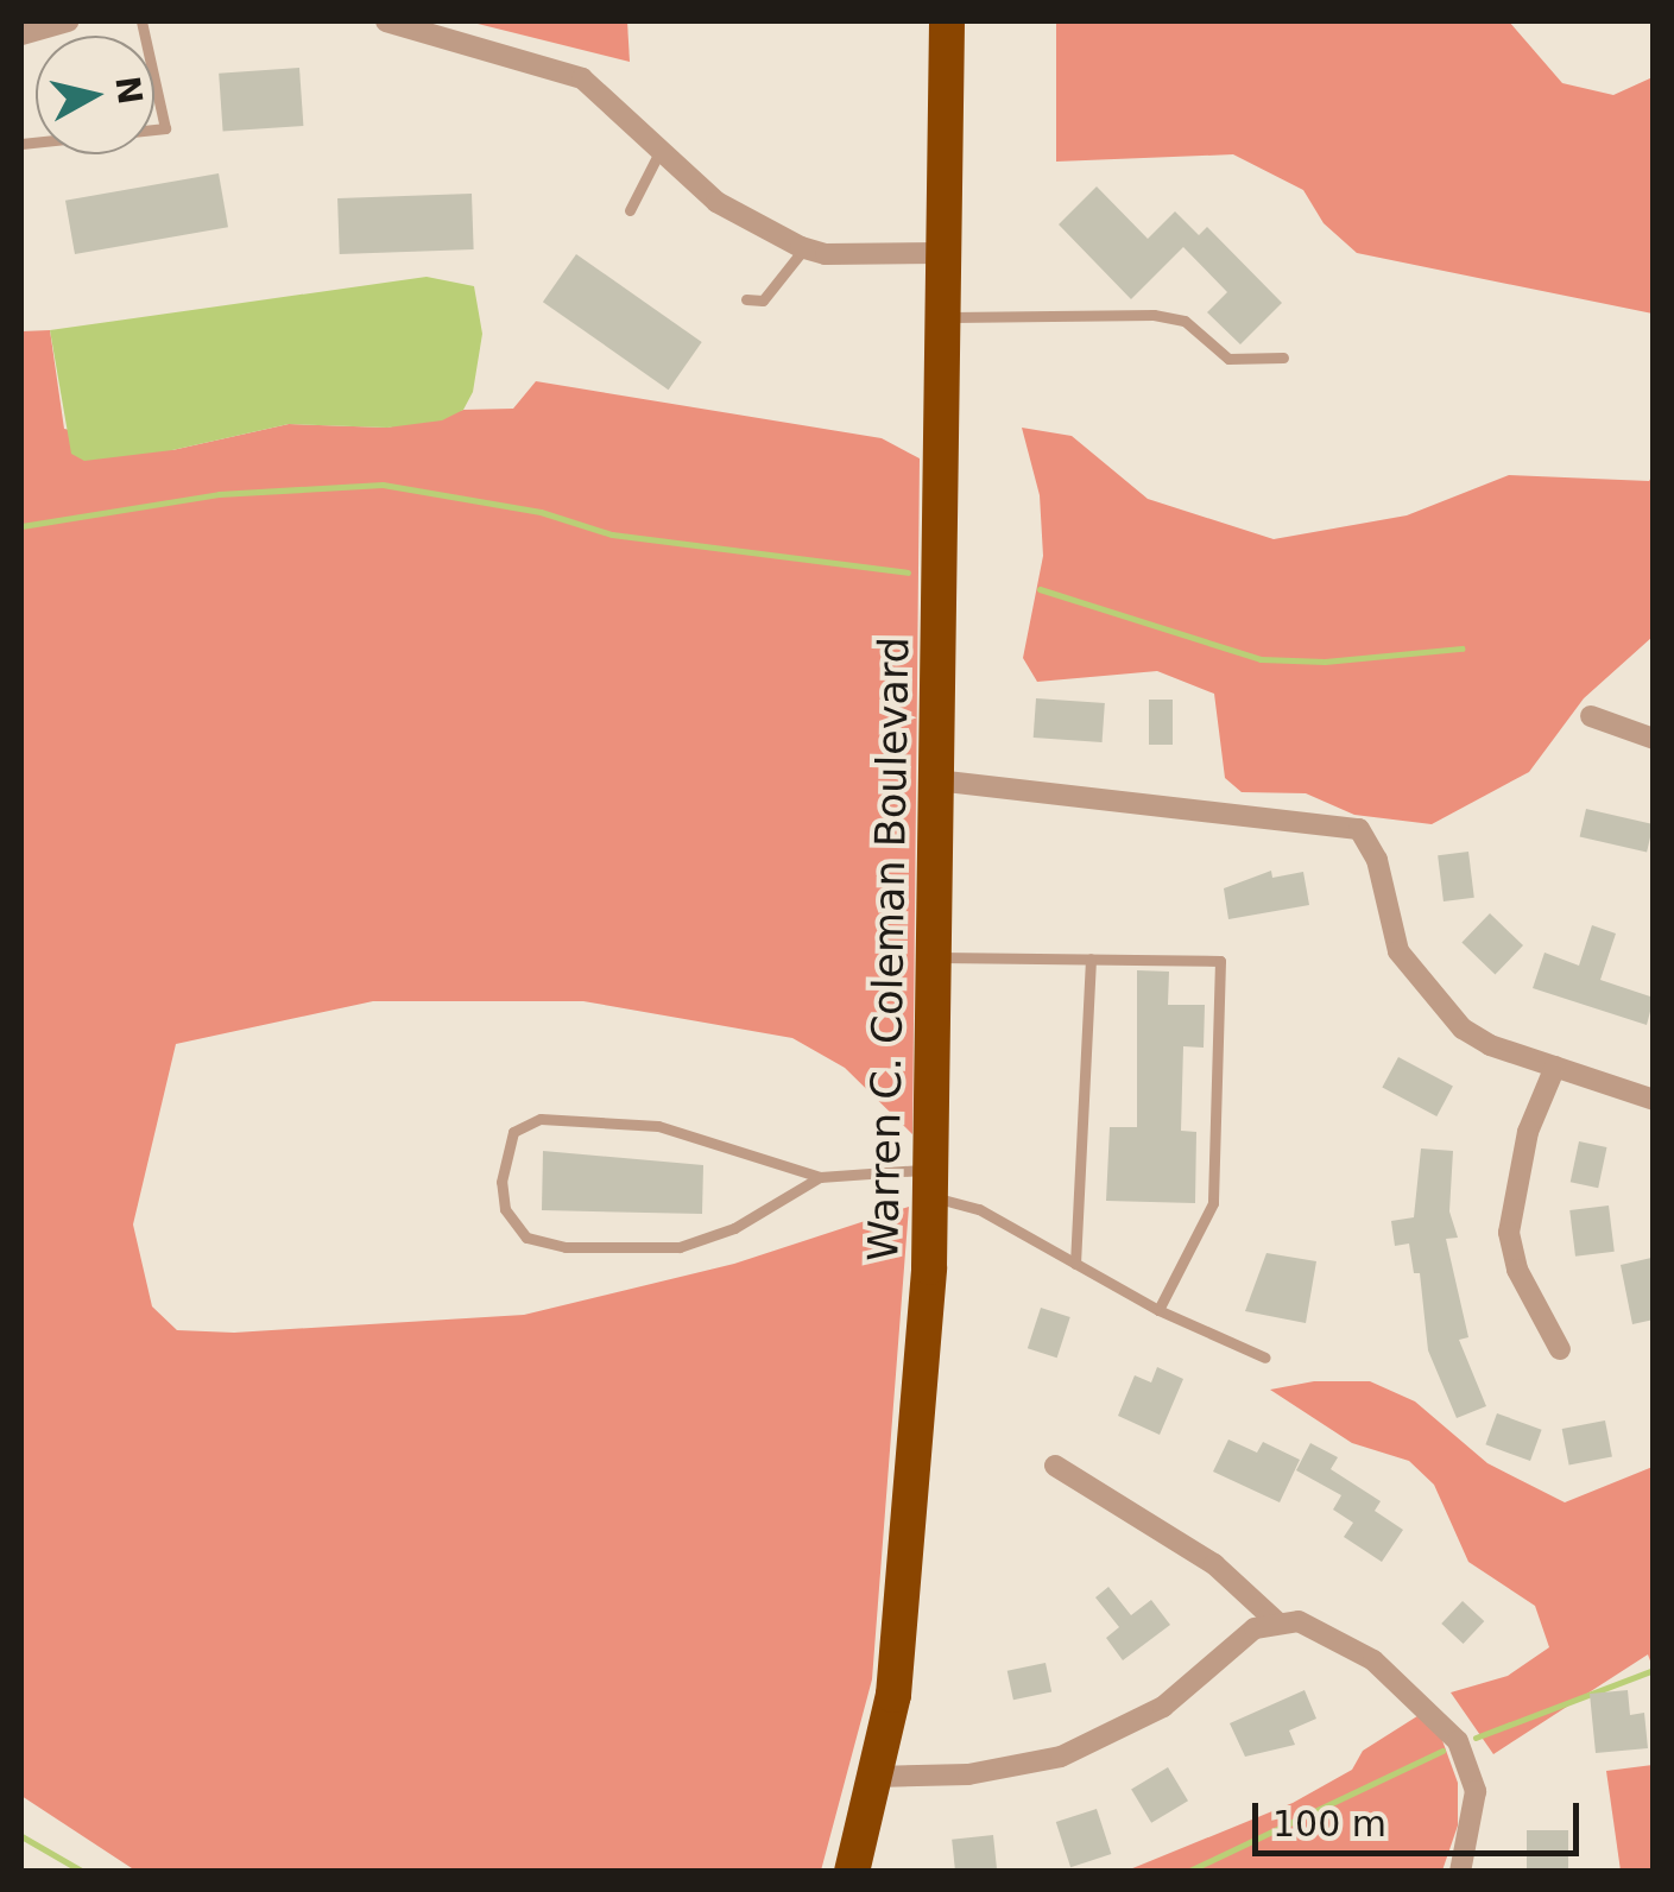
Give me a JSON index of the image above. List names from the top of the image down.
{
  "streets": {
    "highway": ["Warren C. Coleman Boulevard"]
  },
  "scale_bar": "100 m",
  "north": "right"
}
